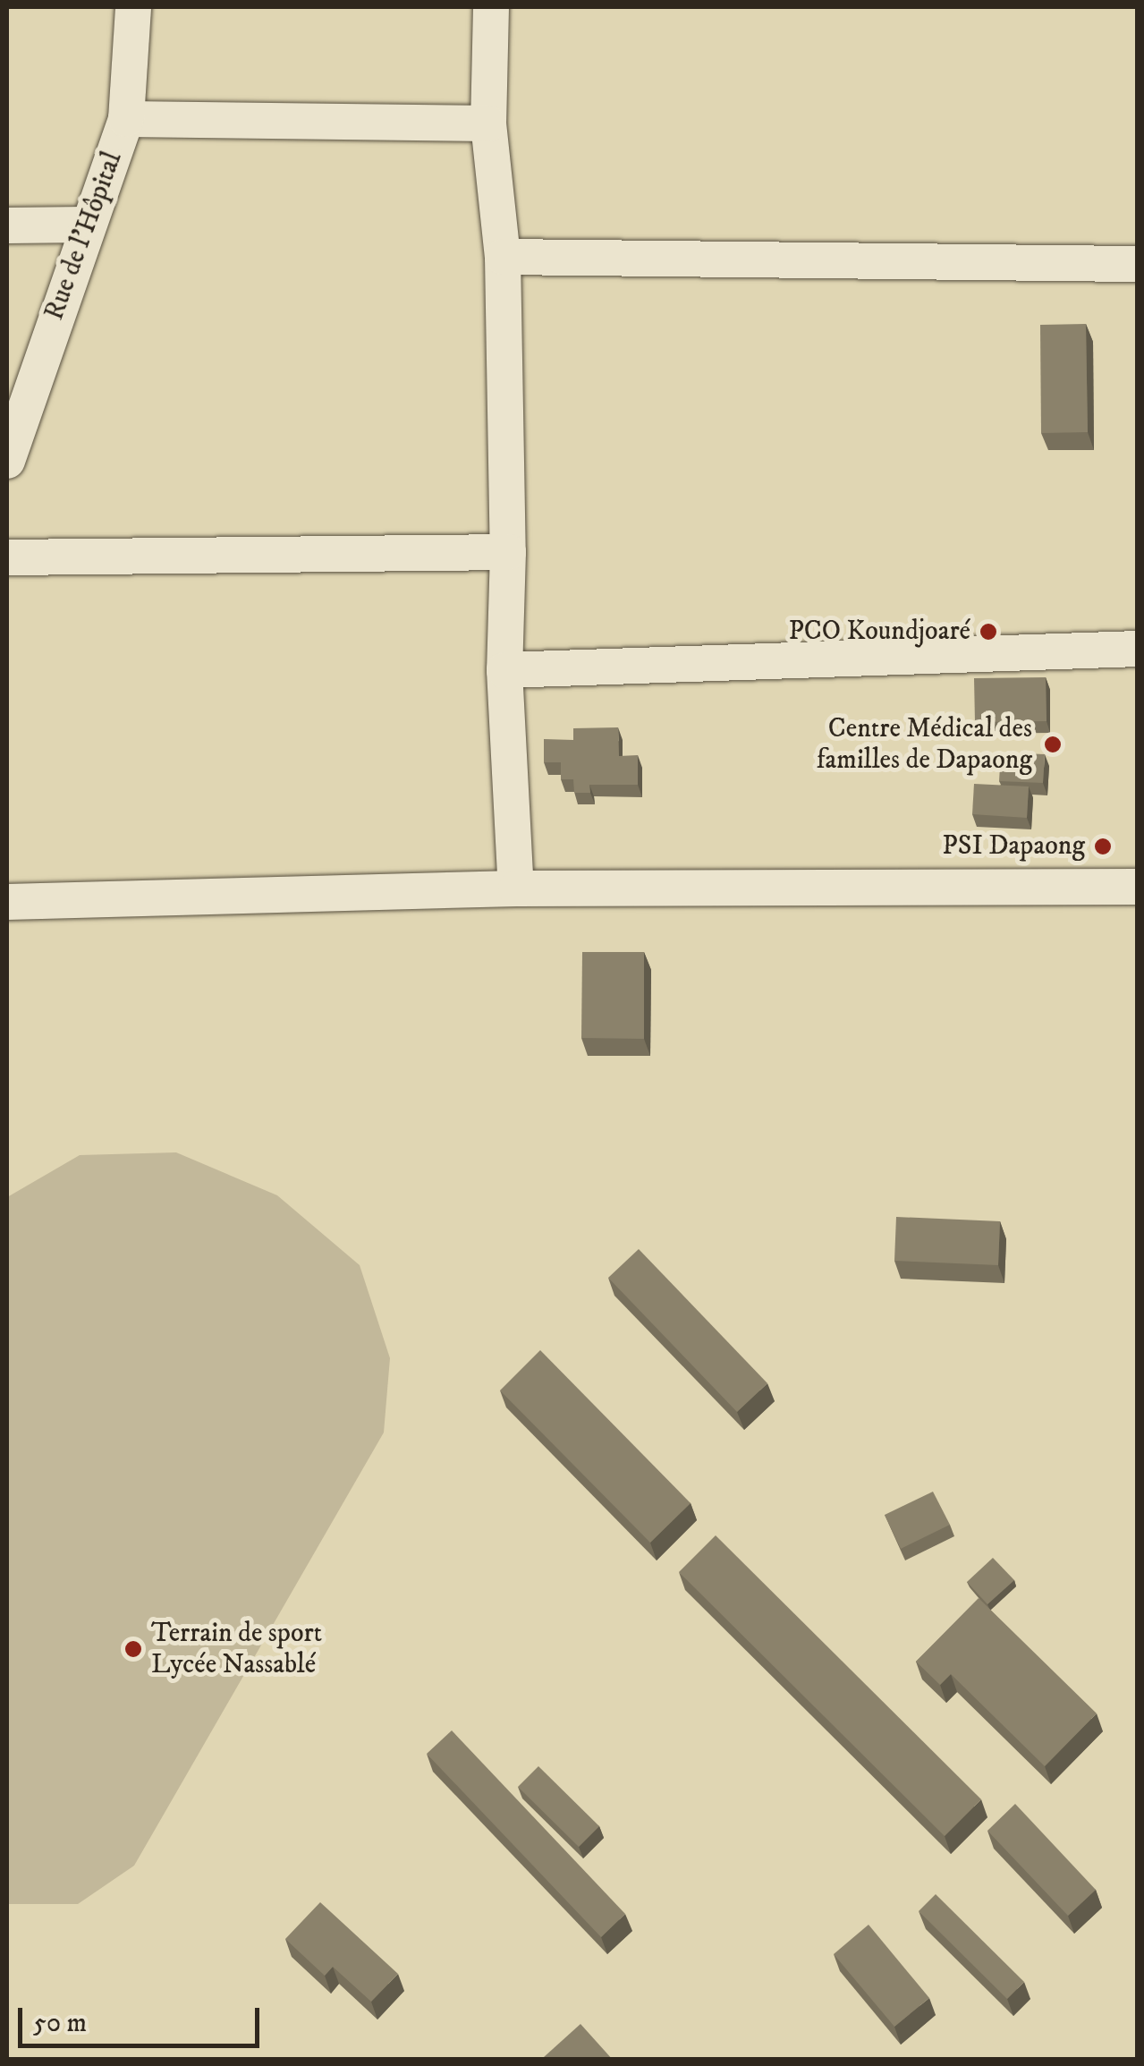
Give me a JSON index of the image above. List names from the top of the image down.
{
  "streets": {
    "street": ["Rue de l'Hôpital"]
  },
  "places": [
    "PCO Koundjoaré",
    "Centre Médical des familles de Dapaong",
    "PSI Dapaong",
    "Terrain de sport Lycée Nassablé"
  ],
  "scale_bar": "50 m"
}
